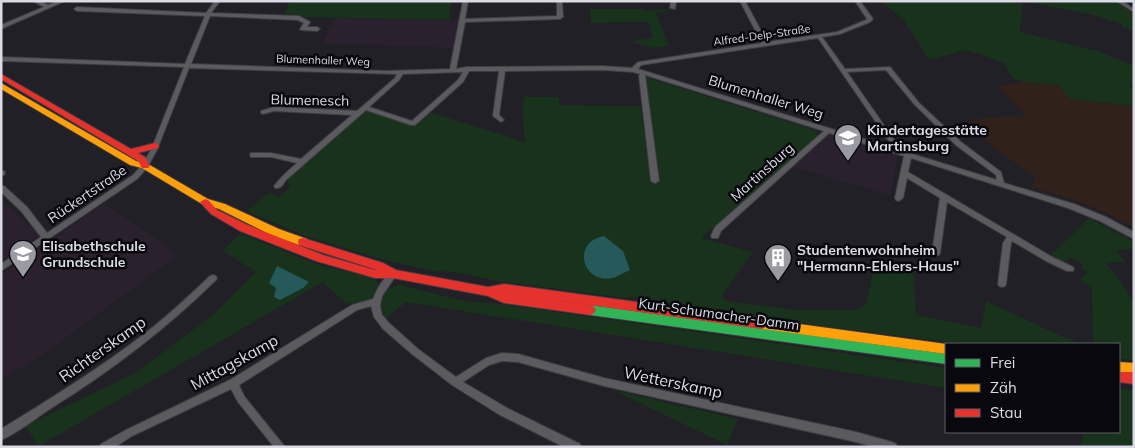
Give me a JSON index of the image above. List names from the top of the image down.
{
  "streets": {
    "main road": ["Kurt-Schumacher-Damm"],
    "street": [
      "Alfred-Delp-Straße",
      "Blumenhaller Weg",
      "Blumenesch",
      "Martinsburg",
      "Rückertstraße",
      "Richterskamp",
      "Mittagskamp",
      "Wetterskamp"
    ]
  },
  "crossings": [
    ["Alfred-Delp-Straße", "Blumenhaller Weg"],
    ["Blumenhaller Weg", "Blumenesch"],
    ["Blumenhaller Weg", "Martinsburg"],
    ["Blumenhaller Weg", "Rückertstraße"],
    ["Rückertstraße", "Kurt-Schumacher-Damm"]
  ],
  "places": {
    "school or university": ["Kindertagesstätte Martinsburg", "Elisabethschule Grundschule"],
    "building": ["Studentenwohnheim \"Hermann-Ehlers-Haus\""]
  },
  "legend": ["Frei", "Zäh", "Stau"]
}
